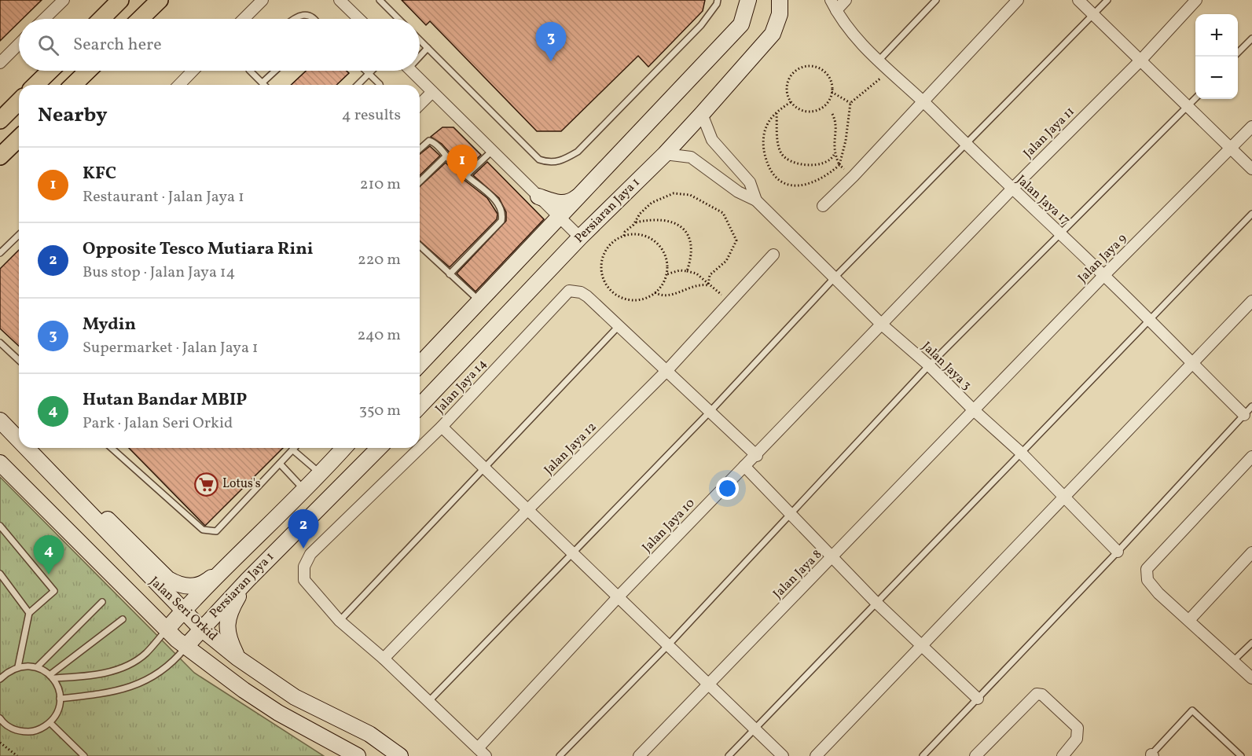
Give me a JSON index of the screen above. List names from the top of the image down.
{
  "streets": {
    "main road": ["Persiaran Jaya 1", "Jalan Seri Orkid"],
    "street": [
      "Jalan Jaya 11",
      "Jalan Jaya 17",
      "Jalan Jaya 9",
      "Jalan Jaya 3",
      "Jalan Jaya 14",
      "Jalan Jaya 12",
      "Jalan Jaya 10",
      "Jalan Jaya 8"
    ]
  },
  "crossings": [
    ["Jalan Jaya 11", "Jalan Jaya 17"],
    ["Jalan Jaya 11", "Jalan Jaya 3"],
    ["Jalan Jaya 11", "Jalan Jaya 10"],
    ["Jalan Jaya 17", "Jalan Jaya 9"],
    ["Persiaran Jaya 1", "Jalan Seri Orkid"],
    ["Jalan Jaya 9", "Jalan Jaya 3"],
    ["Jalan Jaya 9", "Jalan Jaya 8"],
    ["Jalan Jaya 3", "Jalan Jaya 10"],
    ["Jalan Jaya 3", "Jalan Jaya 8"]
  ],
  "places": {
    "supermarket": ["Lotus's"]
  },
  "page": {
    "map_buttons": ["+", "−"],
    "search": "Search here",
    "pins": [
      "3",
      "1",
      "2",
      "4"
    ],
    "heading": ["Nearby", "4 results"],
    "list": [
      {
        "mark": "1",
        "name": "KFC",
        "note": "Restaurant · Jalan Jaya 1",
        "value": "210 m"
      },
      {
        "mark": "2",
        "name": "Opposite Tesco Mutiara Rini",
        "note": "Bus stop · Jalan Jaya 14",
        "value": "220 m"
      },
      {
        "mark": "3",
        "name": "Mydin",
        "note": "Supermarket · Jalan Jaya 1",
        "value": "240 m"
      },
      {
        "mark": "4",
        "name": "Hutan Bandar MBIP",
        "note": "Park · Jalan Seri Orkid",
        "value": "350 m"
      }
    ]
  }
}
